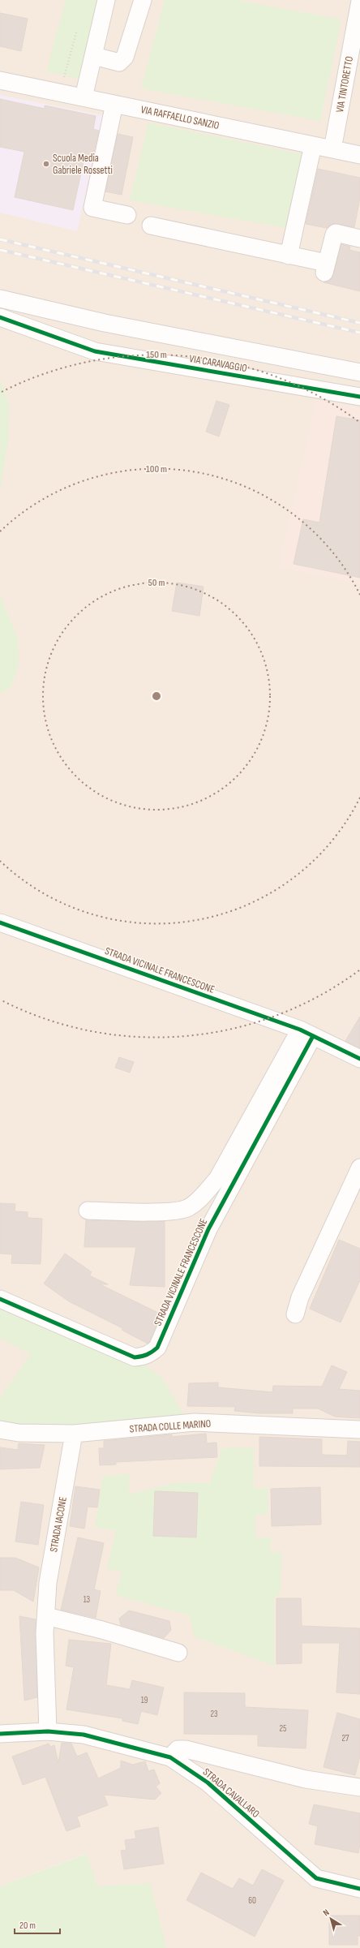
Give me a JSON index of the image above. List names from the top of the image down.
{
  "streets": {
    "street": [
      "VIA TINTORETTO",
      "VIA RAFFAELLO SANZIO",
      "VIA CARAVAGGIO",
      "STRADA VICINALE FRANCESCONE",
      "STRADA COLLE MARINO",
      "STRADA IACONE",
      "STRADA CAVALLARO"
    ]
  },
  "crossings": [
    ["VIA TINTORETTO", "VIA RAFFAELLO SANZIO"],
    ["STRADA COLLE MARINO", "STRADA IACONE"],
    ["STRADA IACONE", "STRADA CAVALLARO"]
  ],
  "places": ["Scuola Media Gabriele Rossetti"],
  "house_numbers": [
    "13",
    "19",
    "23",
    "25",
    "27",
    "60"
  ],
  "scale_bar": "20 m",
  "north": "top left",
  "rings": ["150 m", "100 m", "50 m"]
}
